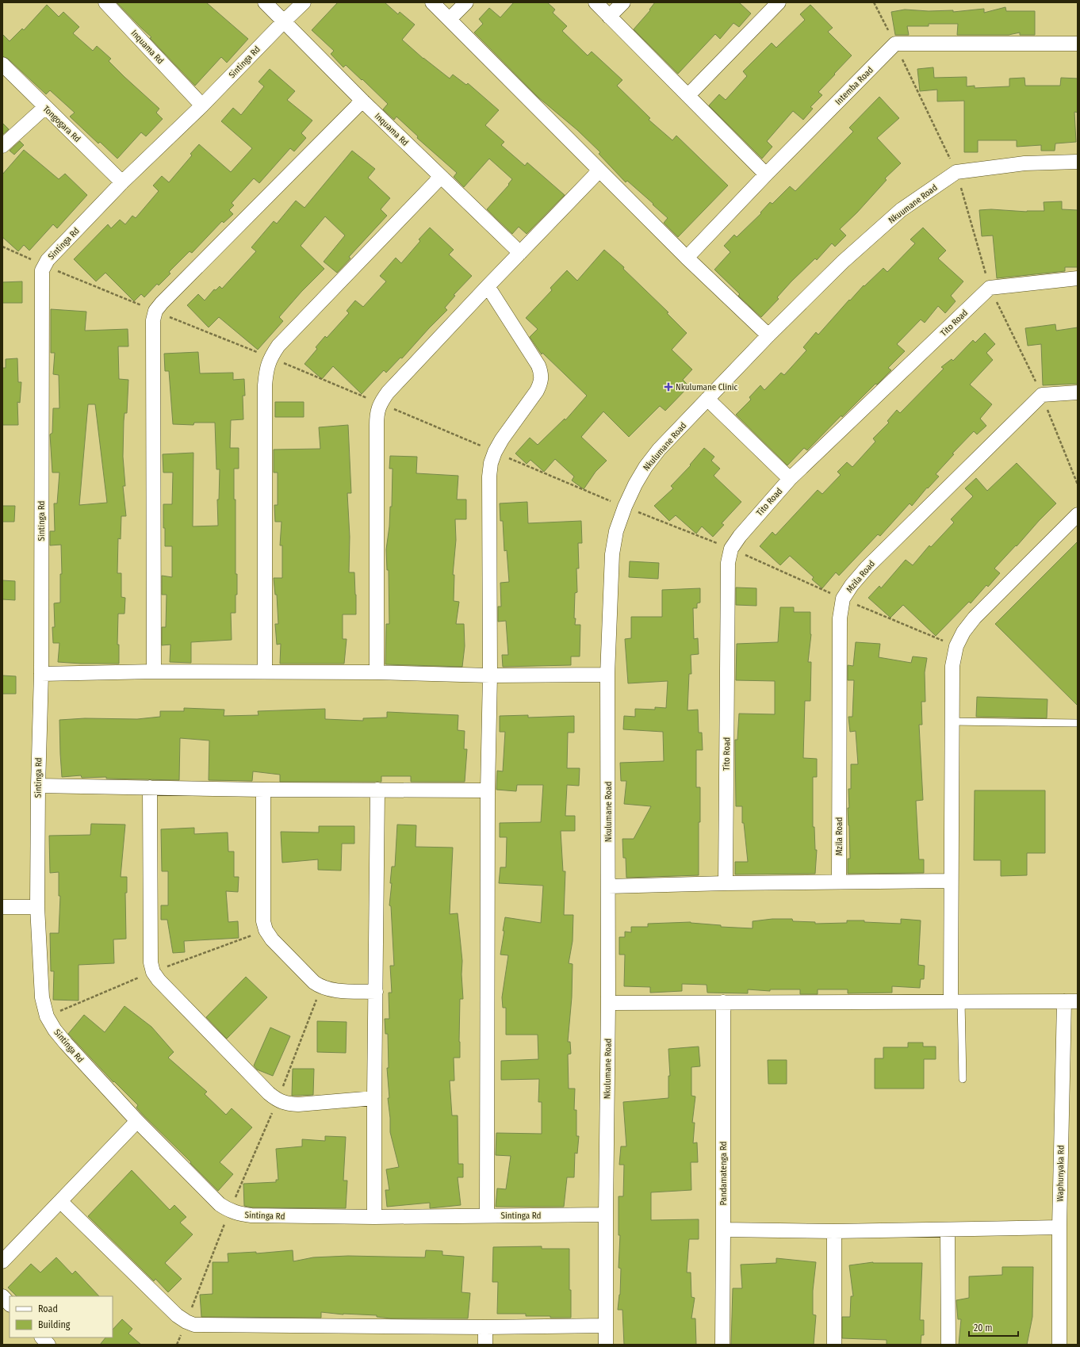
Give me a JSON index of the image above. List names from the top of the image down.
{
  "streets": {
    "street": [
      "Inquama Rd",
      "Sintinga Rd",
      "Intemba Road",
      "Tongogara Rd",
      "Nkuumane Road",
      "Tito Road",
      "Nkulumane Road",
      "Mzila Road",
      "Pandamatenga Rd",
      "Waphunyaka Rd"
    ]
  },
  "crossings": [
    ["Inquama Rd", "Sintinga Rd"],
    ["Sintinga Rd", "Tongogara Rd"],
    ["Sintinga Rd", "Nkulumane Road"],
    ["Nkuumane Road", "Nkulumane Road"]
  ],
  "places": {
    "health": ["Nkulumane Clinic"]
  },
  "legend": ["Road", "Building"],
  "scale_bar": "20 m"
}
